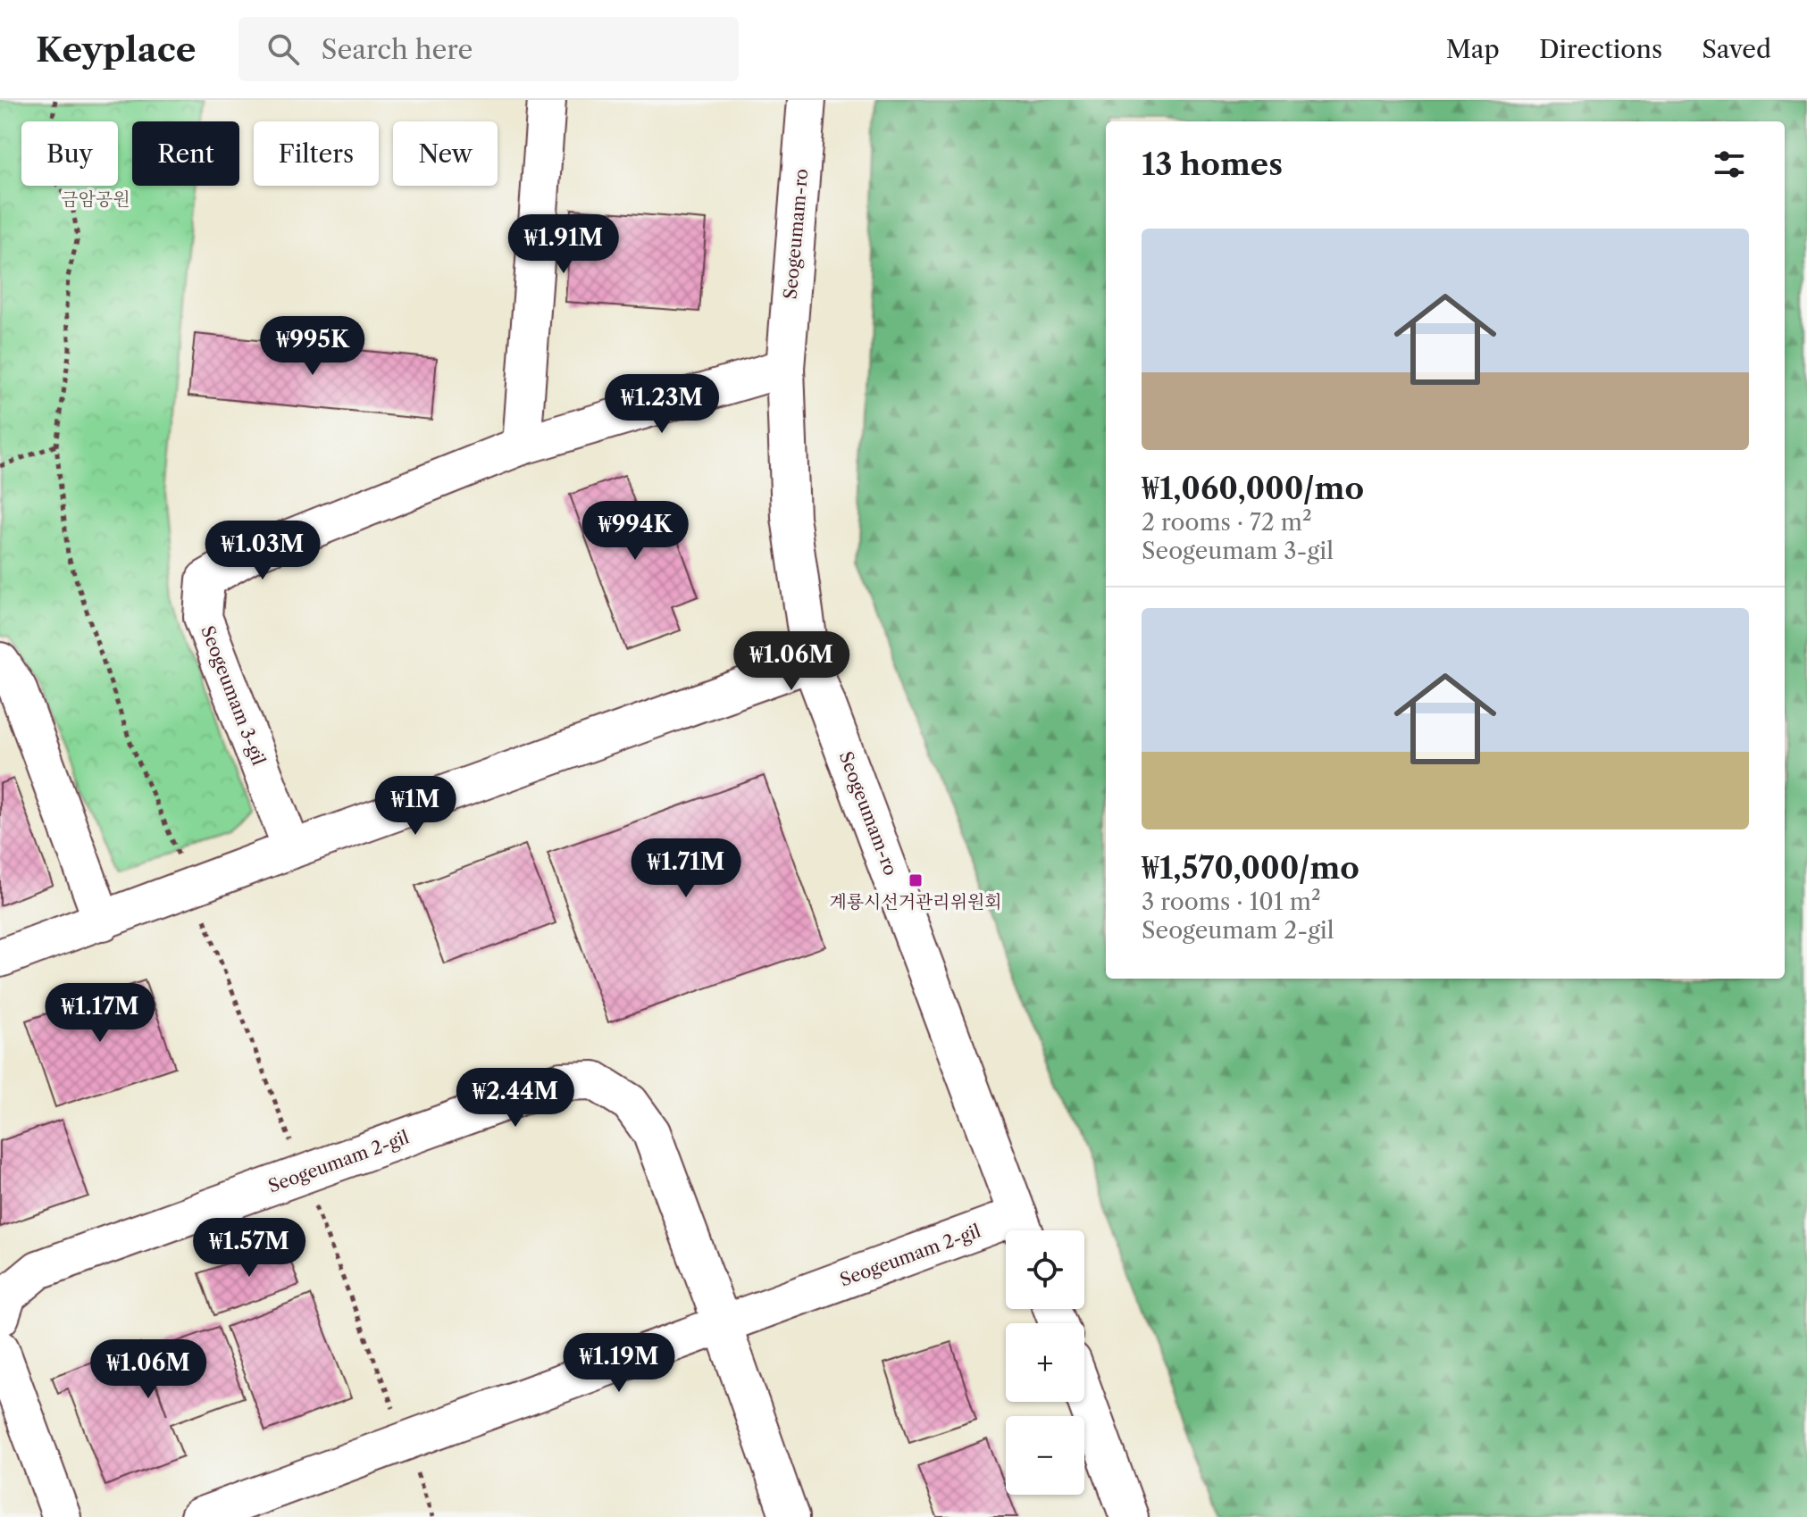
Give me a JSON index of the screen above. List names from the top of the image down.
{
  "streets": {
    "street": ["Seogeumam-ro", "Seogeumam 3-gil", "Seogeumam 2-gil"]
  },
  "crossings": [
    ["Seogeumam-ro", "Seogeumam 2-gil"]
  ],
  "parks": ["금암공원"],
  "places": {
    "transit": ["계룡시선거관리위원회"]
  },
  "page": {
    "header": "Keyplace",
    "search": "Search here",
    "nav": ["Map", "Directions", "Saved"],
    "chip": [
      "Buy",
      "Rent",
      "Filters",
      "New"
    ],
    "heading": "13 homes",
    "list": [
      {
        "name": "₩1,060,000/mo",
        "note": "2 rooms · 72 m² · Seogeumam 3-gil"
      },
      {
        "name": "₩1,570,000/mo",
        "note": "3 rooms · 101 m² · Seogeumam 2-gil"
      }
    ],
    "price": [
      "₩1.91M",
      "₩995K",
      "₩1.23M",
      "₩994K",
      "₩1.03M",
      "₩1.06M",
      "₩1M",
      "₩1.71M",
      "₩1.17M",
      "₩2.44M",
      "₩1.57M",
      "₩1.19M",
      "₩1.06M"
    ],
    "map_buttons": ["+", "−"]
  }
}
